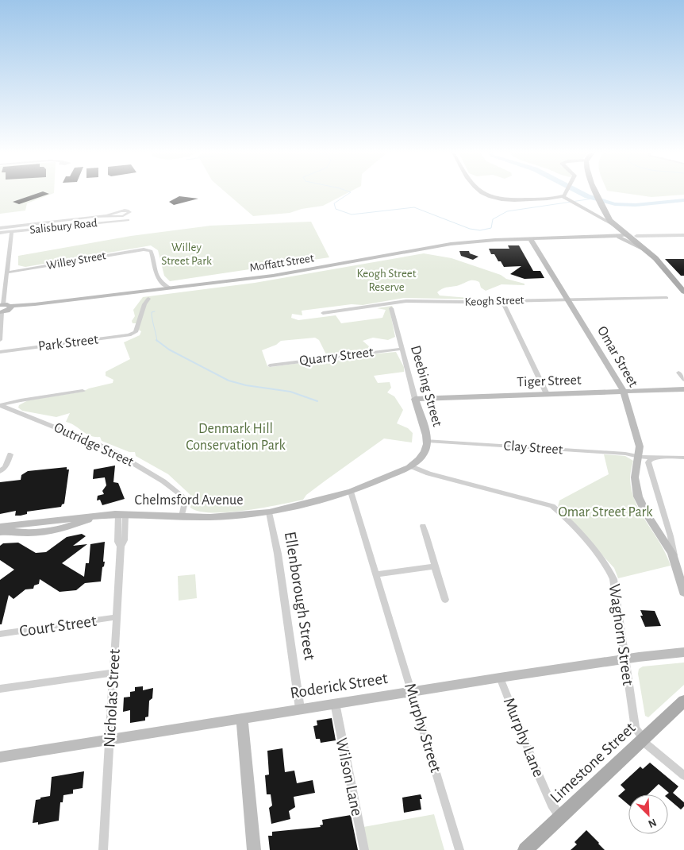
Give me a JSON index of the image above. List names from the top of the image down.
{
  "streets": {
    "main road": ["Limestone Street"],
    "street": [
      "Salisbury Road",
      "Willey Street",
      "Moffatt Street",
      "Keogh Street",
      "Park Street",
      "Quarry Street",
      "Omar Street",
      "Tiger Street",
      "Deebing Street",
      "Outridge Street",
      "Clay Street",
      "Chelmsford Avenue",
      "Ellenborough Street",
      "Court Street",
      "Waghorn Street",
      "Roderick Street",
      "Nicholas Street",
      "Murphy Street",
      "Murphy Lane",
      "Wilson Lane"
    ]
  },
  "crossings": [
    ["Willey Street", "Moffatt Street"],
    ["Moffatt Street", "Omar Street"],
    ["Keogh Street", "Omar Street"],
    ["Quarry Street", "Deebing Street"],
    ["Omar Street", "Tiger Street"],
    ["Omar Street", "Clay Street"],
    ["Tiger Street", "Deebing Street"],
    ["Deebing Street", "Clay Street"],
    ["Deebing Street", "Chelmsford Avenue"],
    ["Deebing Street", "Waghorn Street"],
    ["Outridge Street", "Chelmsford Avenue"],
    ["Chelmsford Avenue", "Ellenborough Street"],
    ["Chelmsford Avenue", "Waghorn Street"],
    ["Chelmsford Avenue", "Nicholas Street"],
    ["Chelmsford Avenue", "Murphy Street"],
    ["Ellenborough Street", "Roderick Street"],
    ["Court Street", "Nicholas Street"],
    ["Waghorn Street", "Roderick Street"],
    ["Waghorn Street", "Limestone Street"],
    ["Roderick Street", "Nicholas Street"],
    ["Roderick Street", "Murphy Street"],
    ["Roderick Street", "Murphy Lane"],
    ["Roderick Street", "Wilson Lane"],
    ["Murphy Lane", "Limestone Street"]
  ],
  "parks": [
    "Willey Street Park",
    "Keogh Street Reserve",
    "Denmark Hill Conservation Park",
    "Omar Street Park"
  ],
  "north": "bottom right"
}
